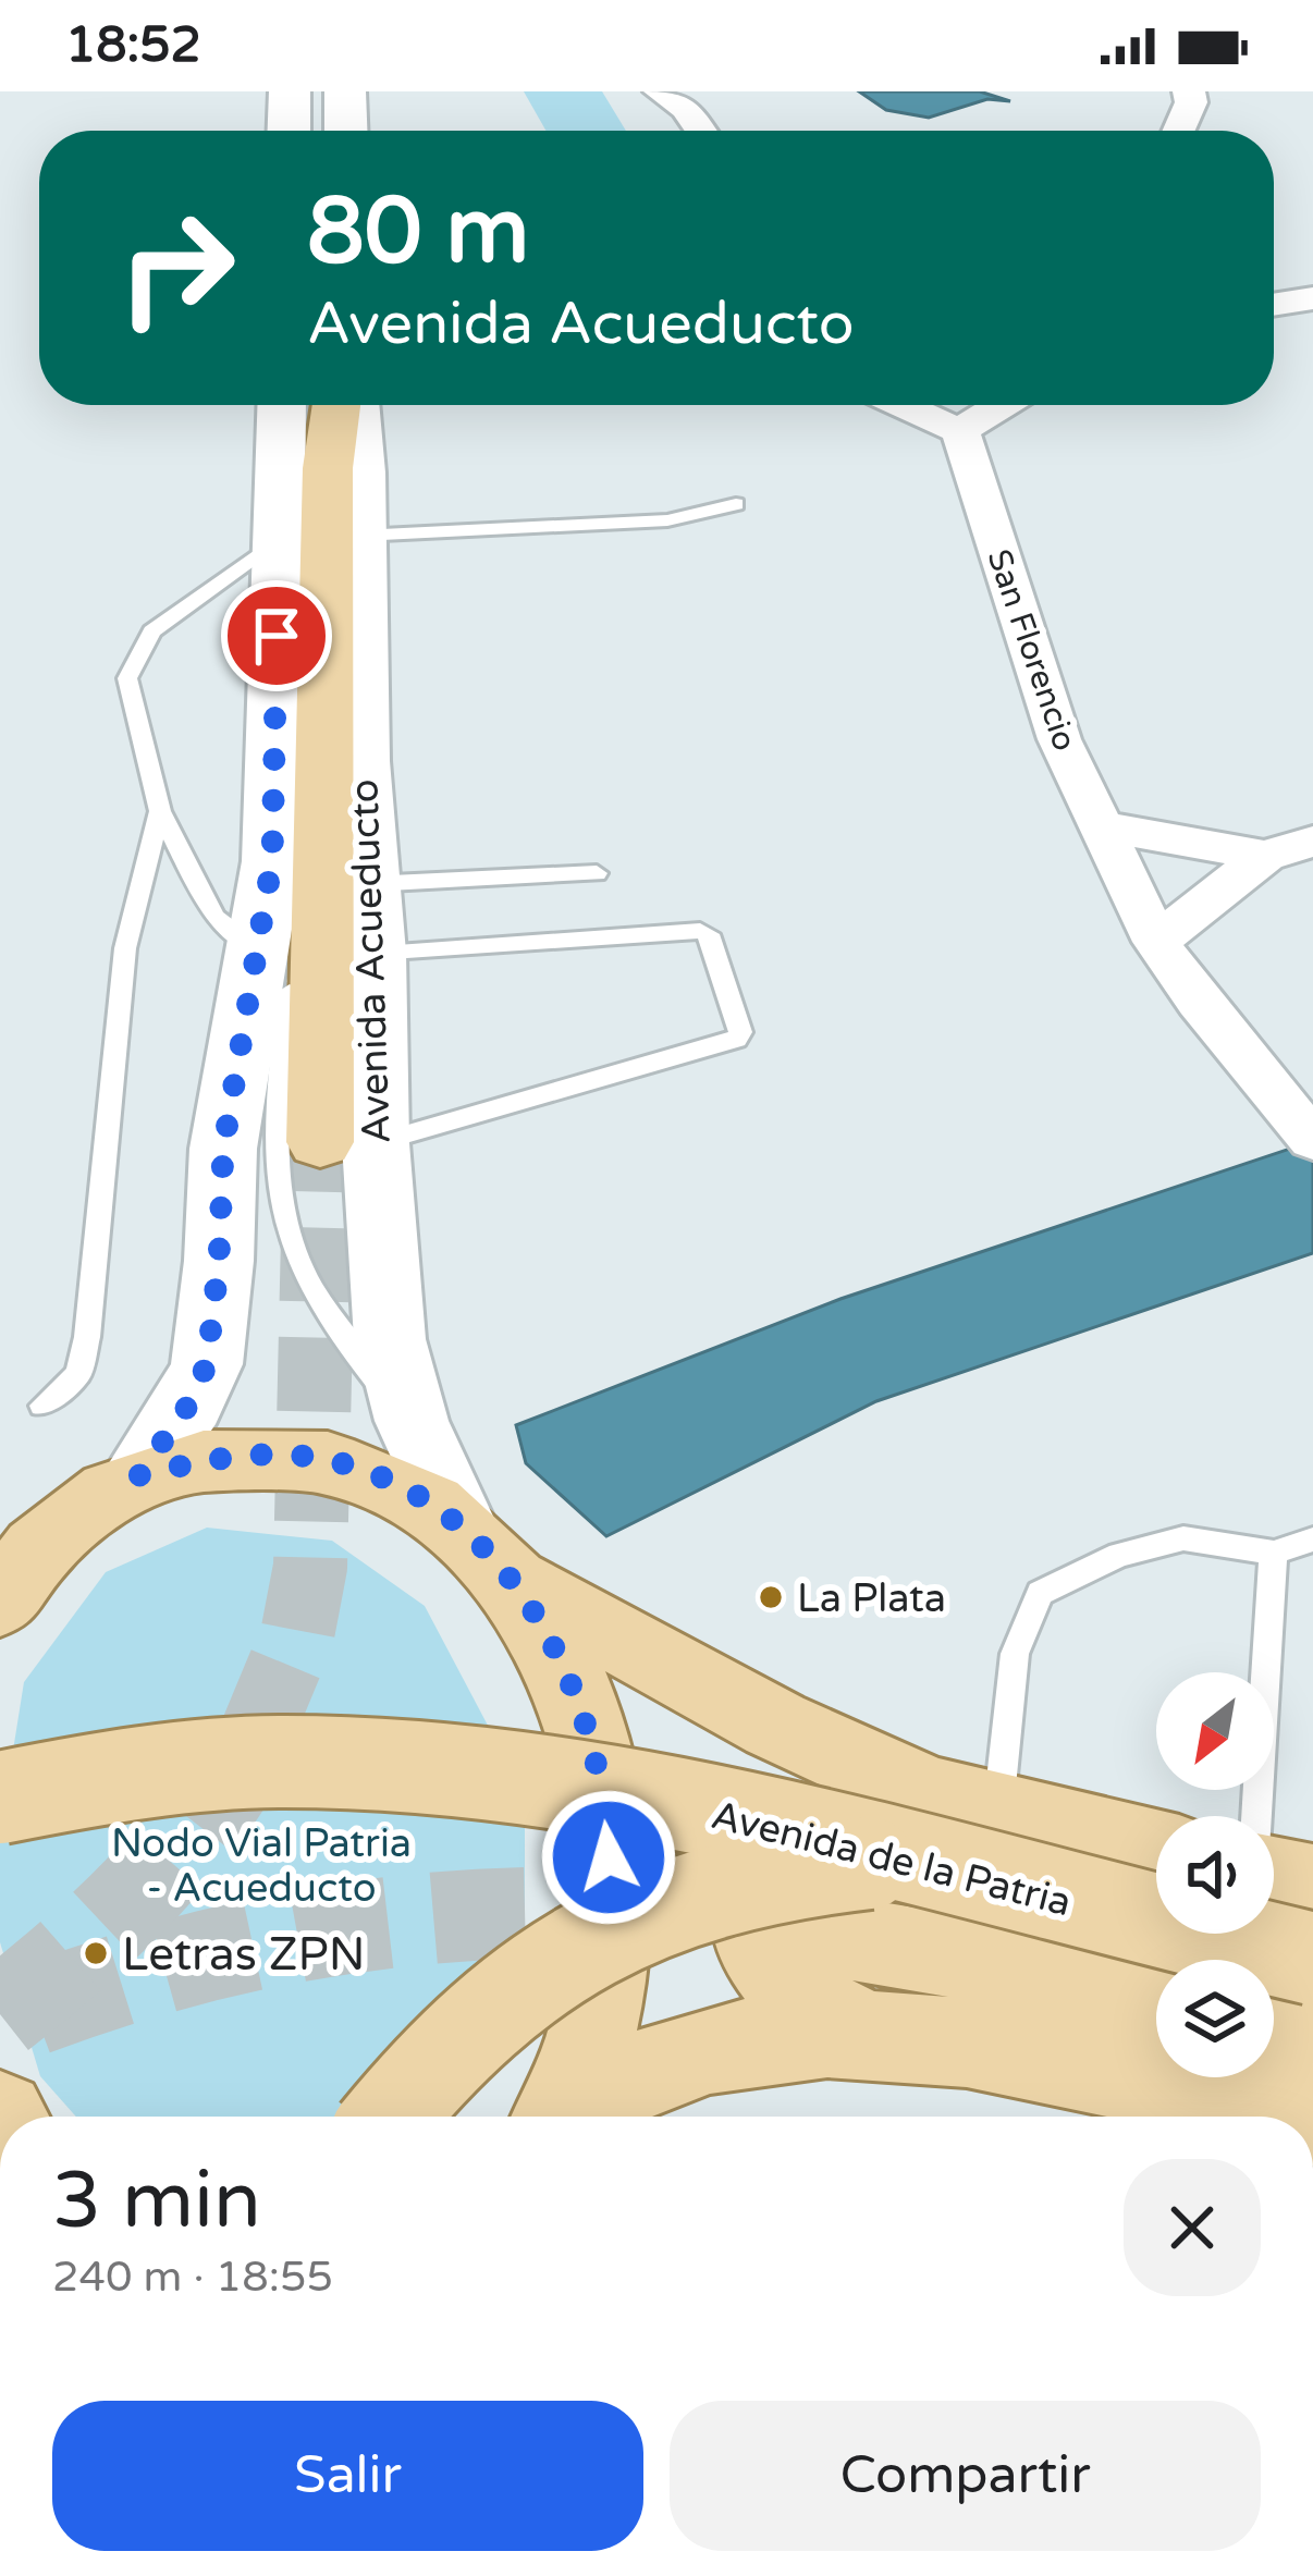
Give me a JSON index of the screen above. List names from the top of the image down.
{
  "streets": {
    "main road": ["Avenida Acueducto", "Avenida de la Patria"],
    "street": ["San Florencio"]
  },
  "parks": ["Nodo Vial Patria - Acueducto"],
  "places": ["La Plata", "Letras ZPN"],
  "north": "bottom left",
  "page": {
    "status": "18:52",
    "turn": ["80 m", "Avenida Acueducto"],
    "heading": ["3 min", "240 m · 18:55"],
    "buttons": ["Salir", "Compartir"]
  }
}
